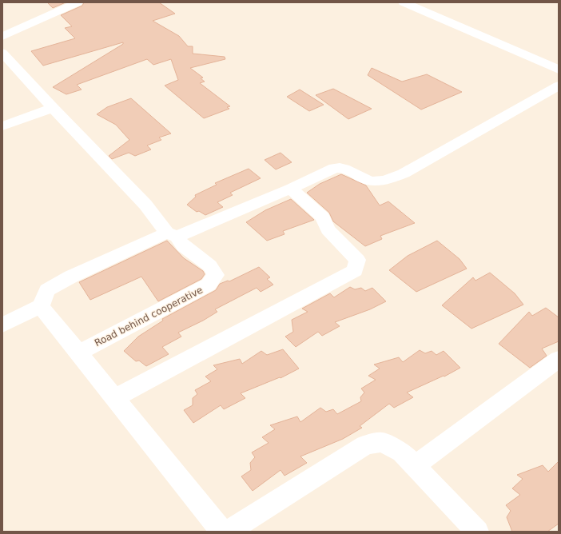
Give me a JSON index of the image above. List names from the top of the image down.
{
  "streets": {
    "street": ["Road behind cooperative"]
  }
}
